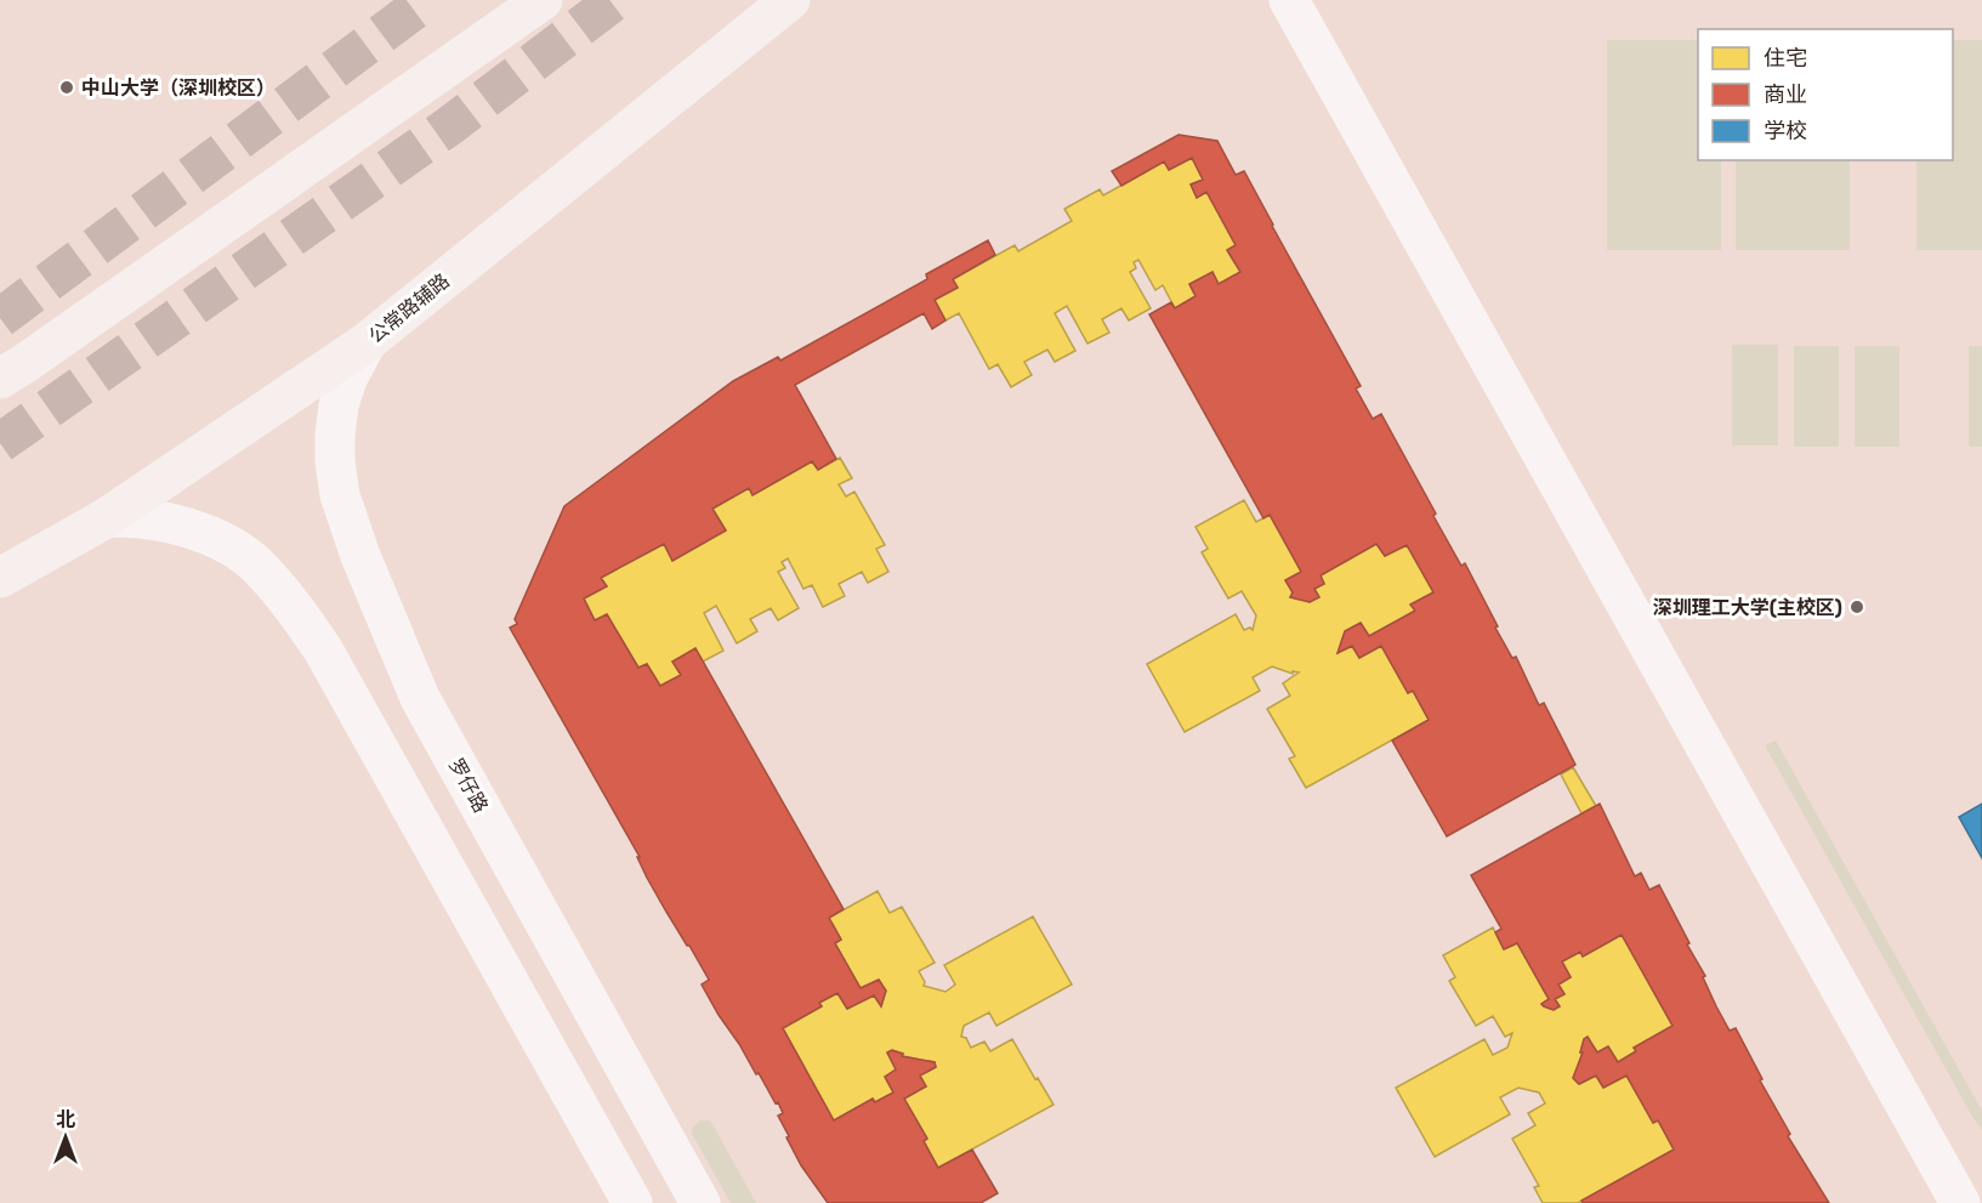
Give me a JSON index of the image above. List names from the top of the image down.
{
  "streets": {
    "main road": ["公常路辅路", "罗仔路"]
  },
  "crossings": [
    ["公常路辅路", "罗仔路"]
  ],
  "places": ["中山大学（深圳校区）", "深圳理工大学(主校区)"],
  "legend": ["住宅", "商业", "学校"],
  "north": "top"
}
